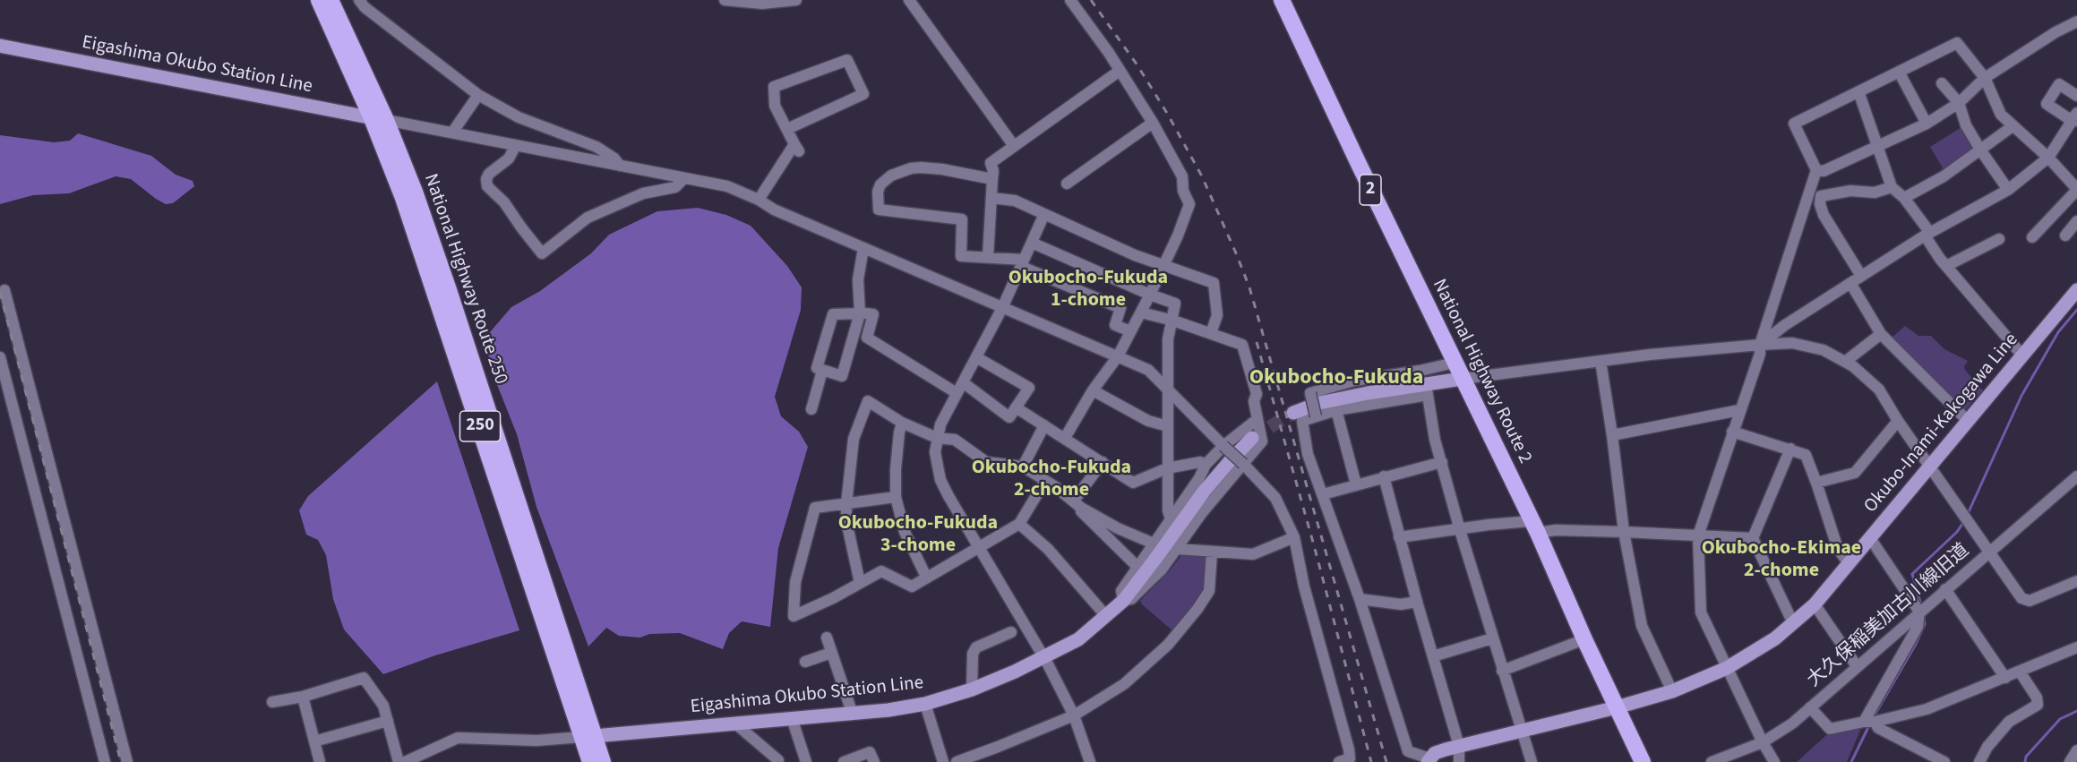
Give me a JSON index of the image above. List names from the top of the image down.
{
  "streets": {
    "highway": [
      "2",
      "National Highway Route 250",
      "National Highway Route 2",
      "250"
    ],
    "main road": ["Eigashima Okubo Station Line", "Okubo-Inami-Kakogawa Line"],
    "street": ["大久保稲美加古川線旧道"]
  },
  "crossings": [
    ["Eigashima Okubo Station Line", "National Highway Route 250"],
    ["National Highway Route 2", "Okubo-Inami-Kakogawa Line"]
  ],
  "districts": [
    "Okubocho-Fukuda 1-chome",
    "Okubocho-Fukuda",
    "Okubocho-Fukuda 2-chome",
    "Okubocho-Fukuda 3-chome",
    "Okubocho-Ekimae 2-chome"
  ]
}
